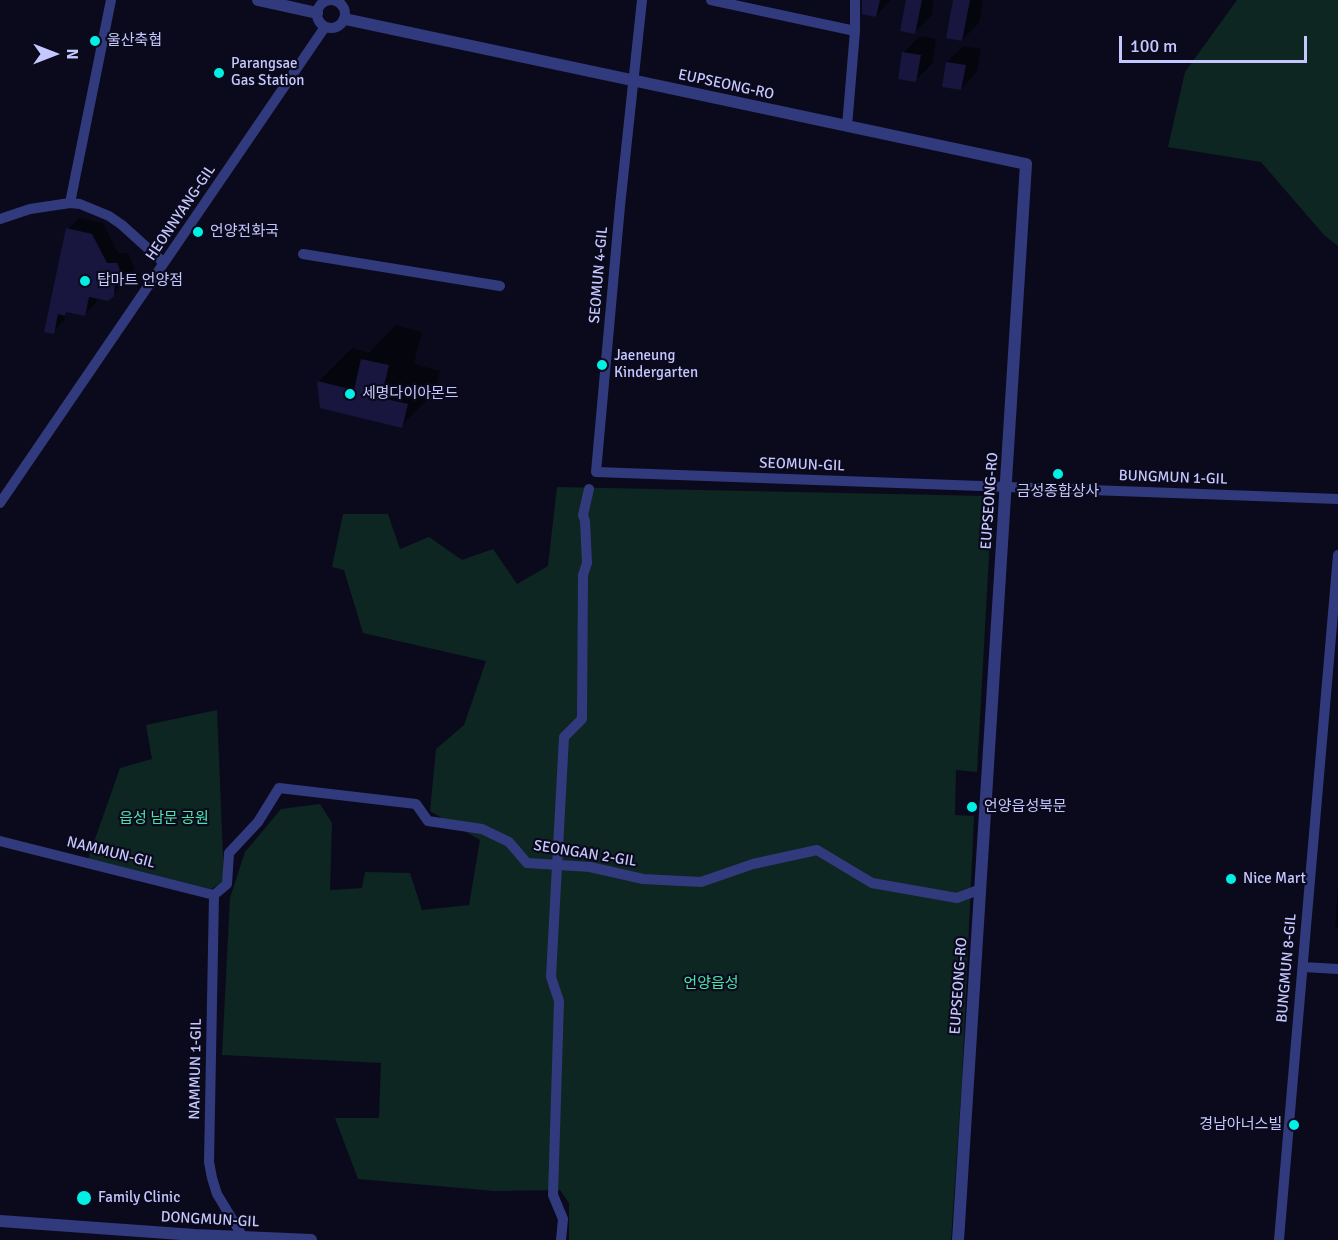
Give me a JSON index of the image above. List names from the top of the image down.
{
  "streets": {
    "street": [
      "EUPSEONG-RO",
      "HEONNYANG-GIL",
      "SEOMUN 4-GIL",
      "SEOMUN-GIL",
      "BUNGMUN 1-GIL",
      "NAMMUN-GIL",
      "SEONGAN 2-GIL",
      "BUNGMUN 8-GIL",
      "NAMMUN 1-GIL",
      "DONGMUN-GIL"
    ]
  },
  "crossings": [
    ["EUPSEONG-RO", "HEONNYANG-GIL"],
    ["EUPSEONG-RO", "SEOMUN 4-GIL"],
    ["EUPSEONG-RO", "SEOMUN-GIL"],
    ["EUPSEONG-RO", "BUNGMUN 1-GIL"],
    ["EUPSEONG-RO", "SEONGAN 2-GIL"],
    ["SEOMUN 4-GIL", "SEOMUN-GIL"],
    ["SEOMUN-GIL", "BUNGMUN 1-GIL"],
    ["NAMMUN-GIL", "SEONGAN 2-GIL"],
    ["NAMMUN-GIL", "NAMMUN 1-GIL"],
    ["SEONGAN 2-GIL", "NAMMUN 1-GIL"],
    ["NAMMUN 1-GIL", "DONGMUN-GIL"]
  ],
  "parks": ["읍성 남문 공원", "언양읍성"],
  "places": [
    "울산축협",
    "Parangsae Gas Station",
    "언양전화국",
    "탑마트 언양점",
    "Jaeneung Kindergarten",
    "세명다이아몬드",
    "금성종합상사",
    "언양읍성북문",
    "Nice Mart",
    "경남아너스빌",
    "Family Clinic"
  ],
  "scale_bar": "100 m",
  "north": "right"
}
